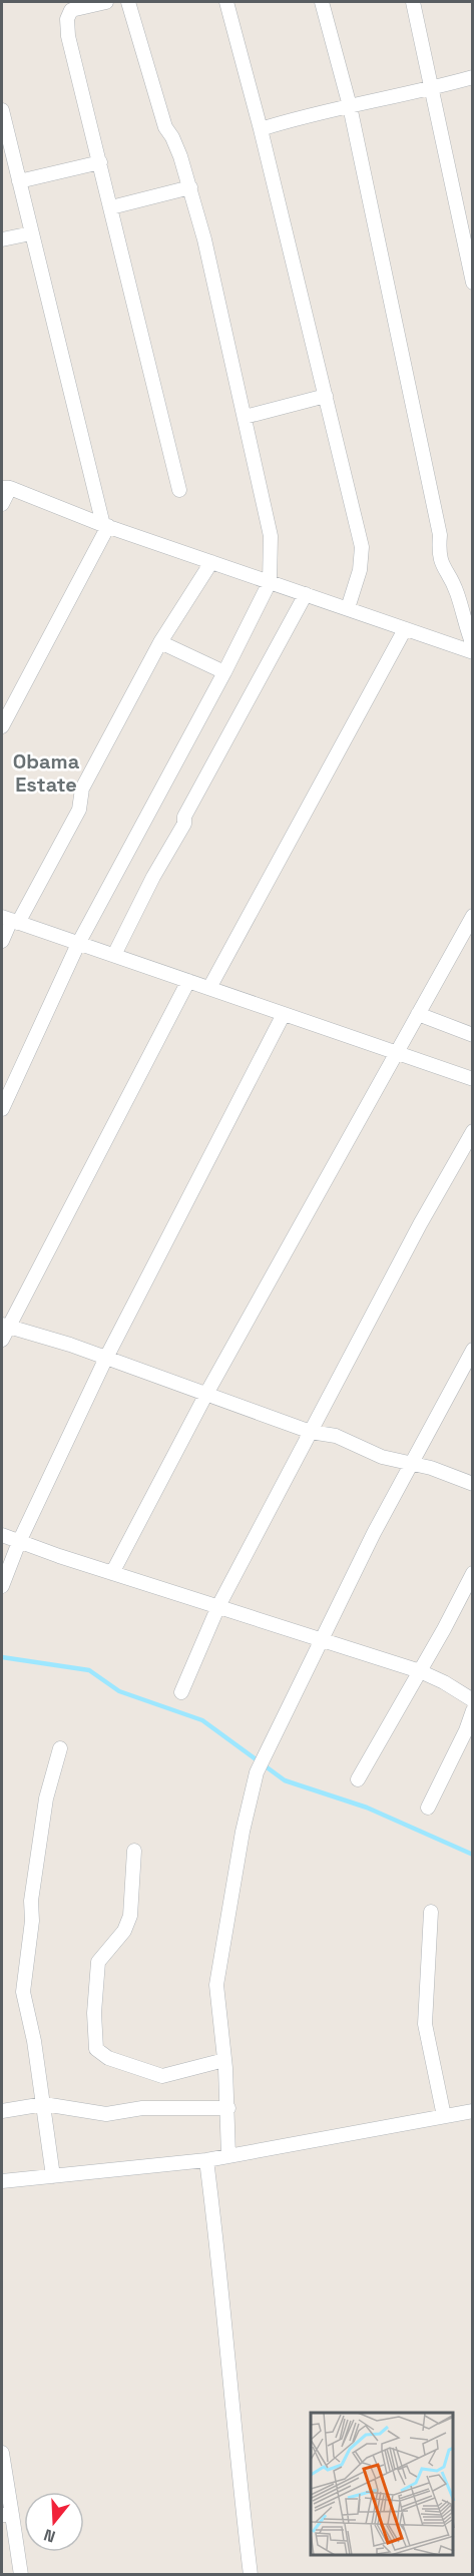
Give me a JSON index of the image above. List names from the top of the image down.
{
  "districts": ["Obama Estate"],
  "north": "bottom"
}
